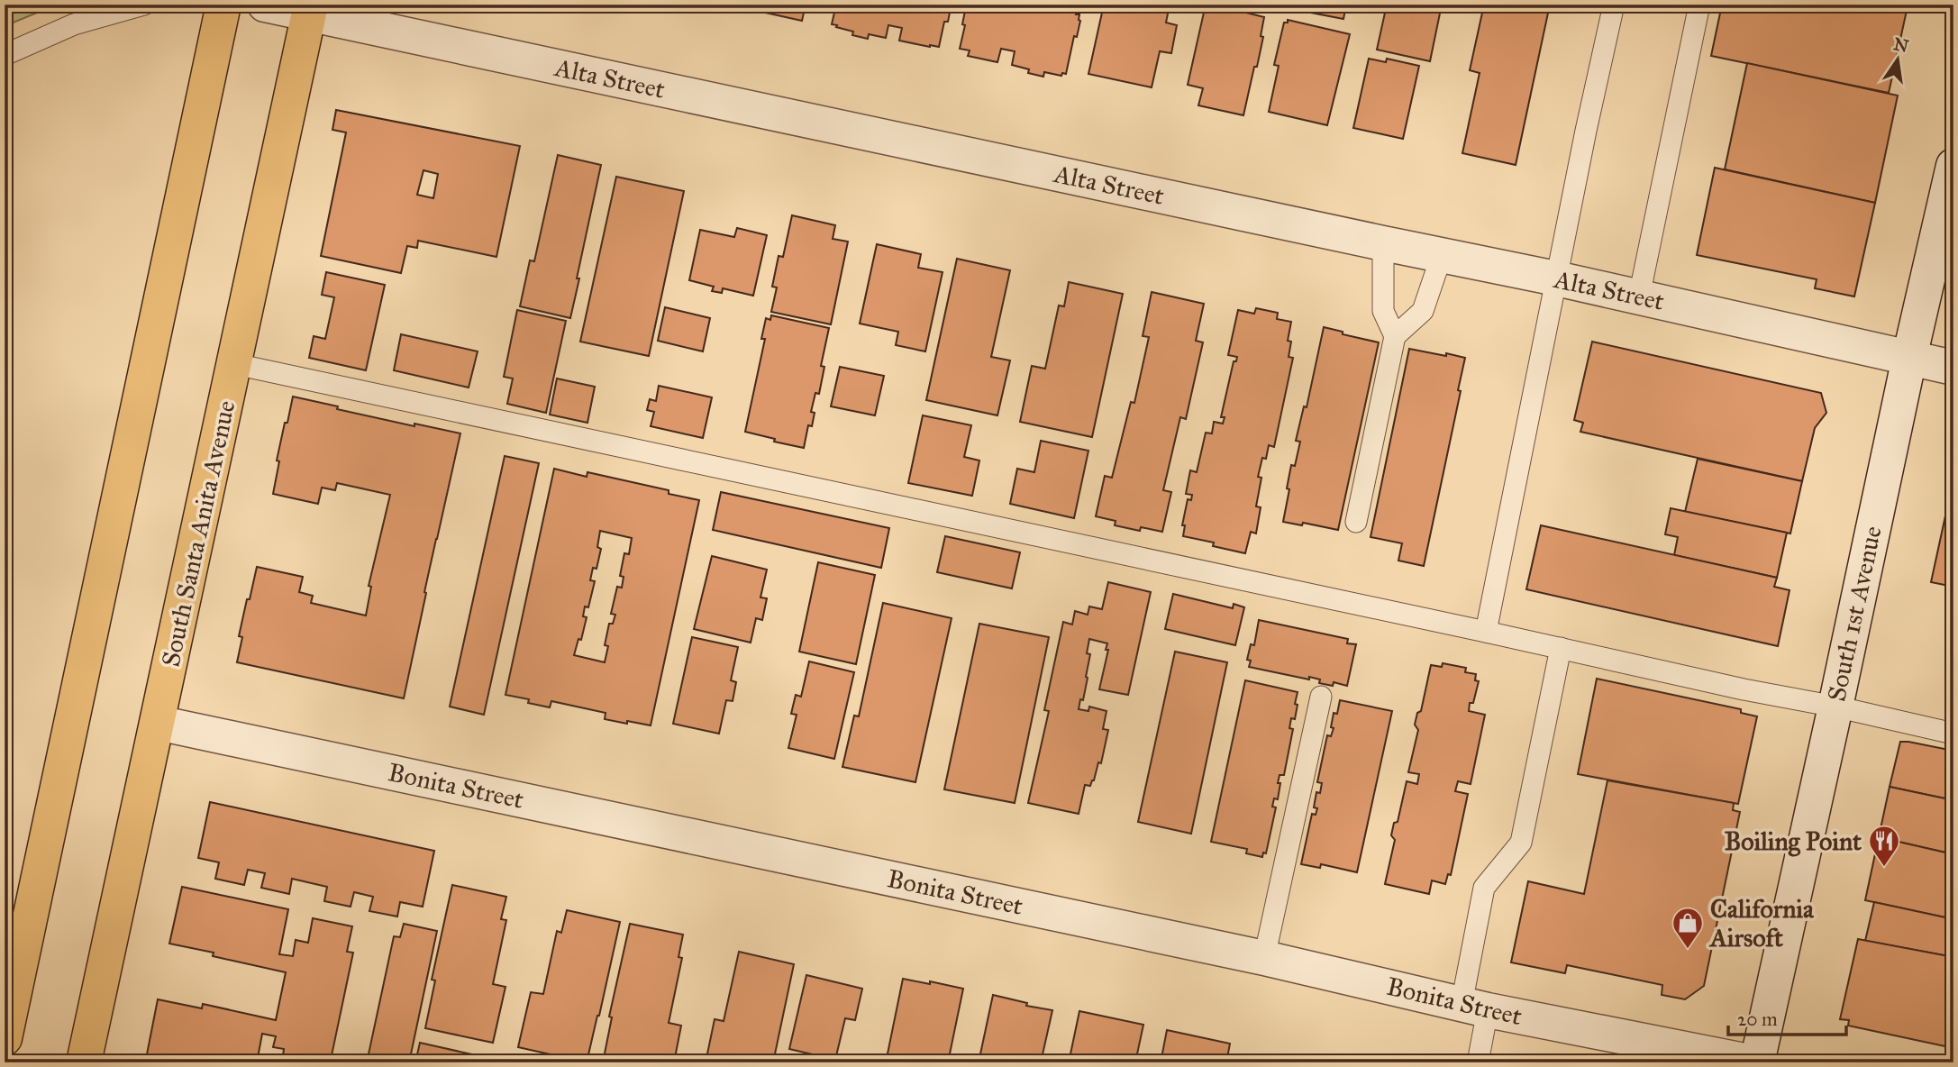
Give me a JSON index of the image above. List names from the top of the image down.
{
  "streets": {
    "main road": ["South Santa Anita Avenue"],
    "street": ["Alta Street", "South 1st Avenue", "Bonita Street"]
  },
  "crossings": [
    ["Alta Street", "South Santa Anita Avenue"],
    ["Alta Street", "South 1st Avenue"],
    ["South Santa Anita Avenue", "Bonita Street"],
    ["South 1st Avenue", "Bonita Street"]
  ],
  "places": {
    "restaurant": ["Boiling Point"],
    "shop": ["California Airsoft"]
  },
  "scale_bar": "20 m",
  "north": "top"
}
